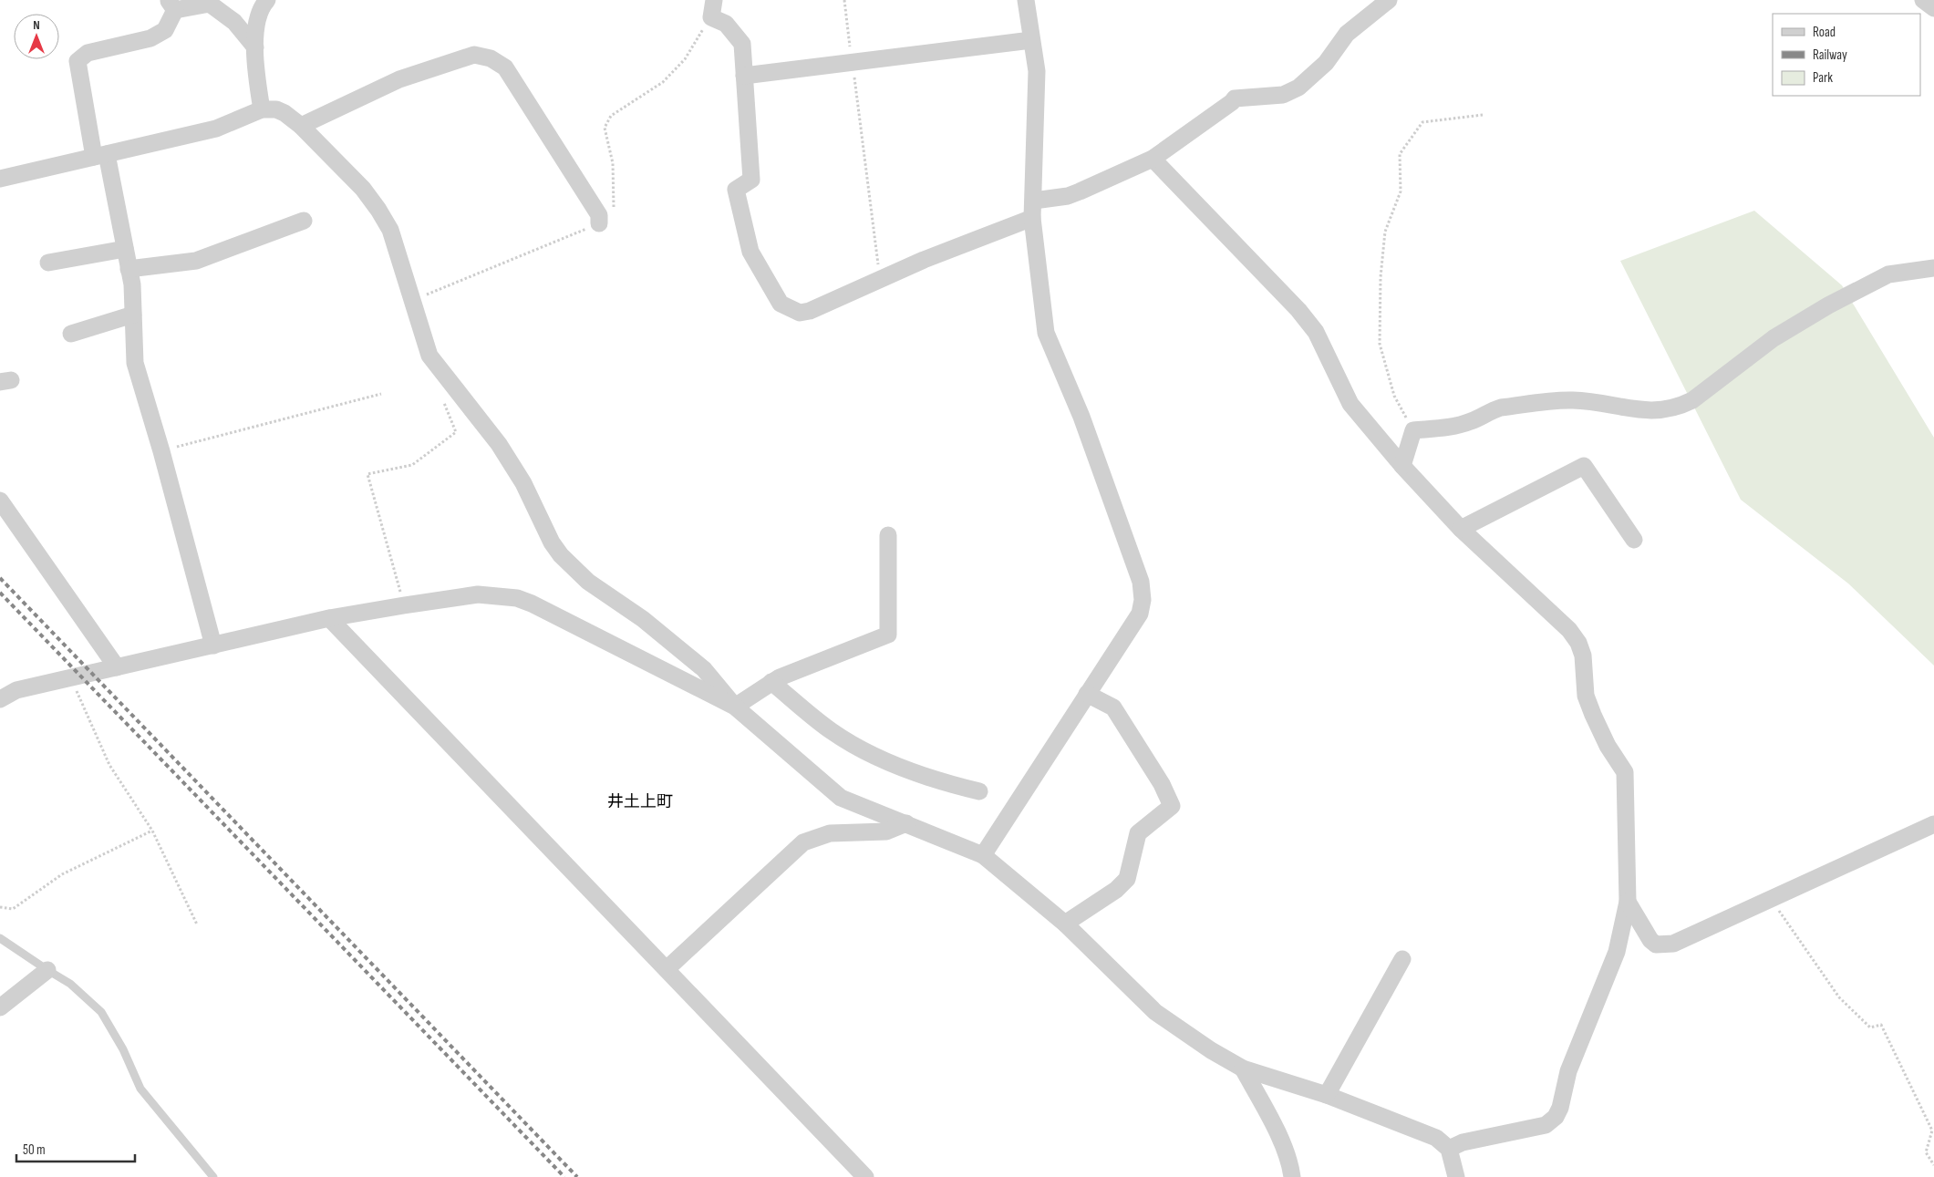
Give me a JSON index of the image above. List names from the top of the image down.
{
  "districts": ["井土上町"],
  "legend": ["Road", "Railway", "Park"],
  "scale_bar": "50 m",
  "north": "top"
}
